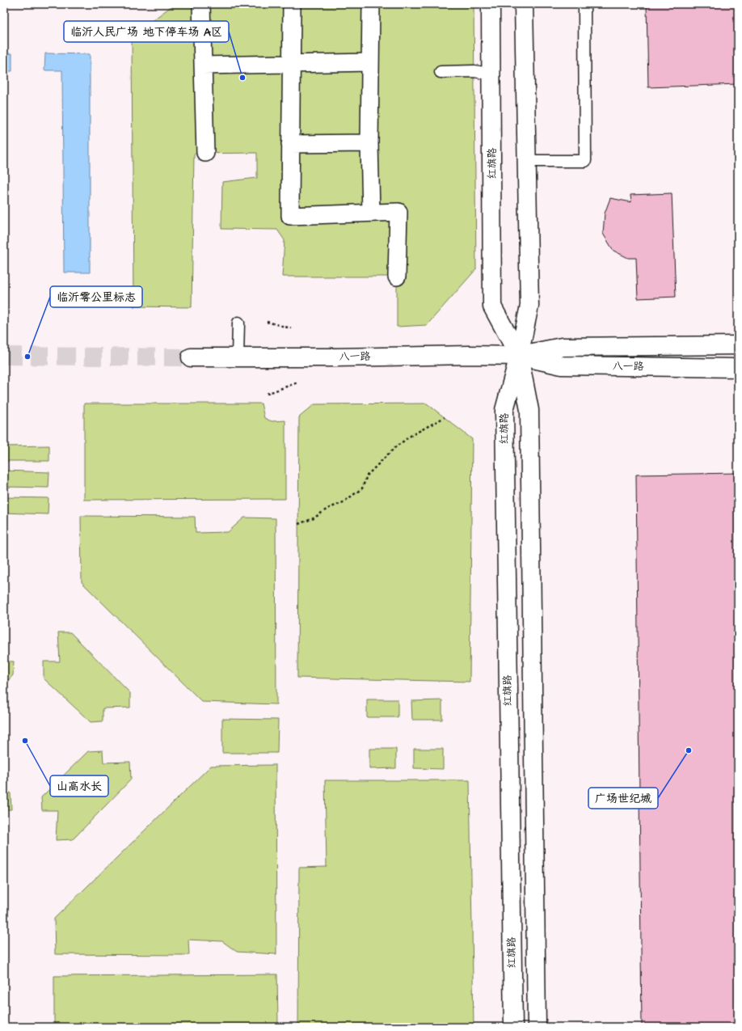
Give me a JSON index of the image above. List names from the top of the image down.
{
  "streets": {
    "street": ["红旗路", "八一路"]
  },
  "crossings": [
    ["红旗路", "八一路"]
  ],
  "places": [
    "临沂人民广场 地下停车场 A区",
    "临沂零公里标志",
    "山高水长",
    "广场世纪城"
  ]
}
